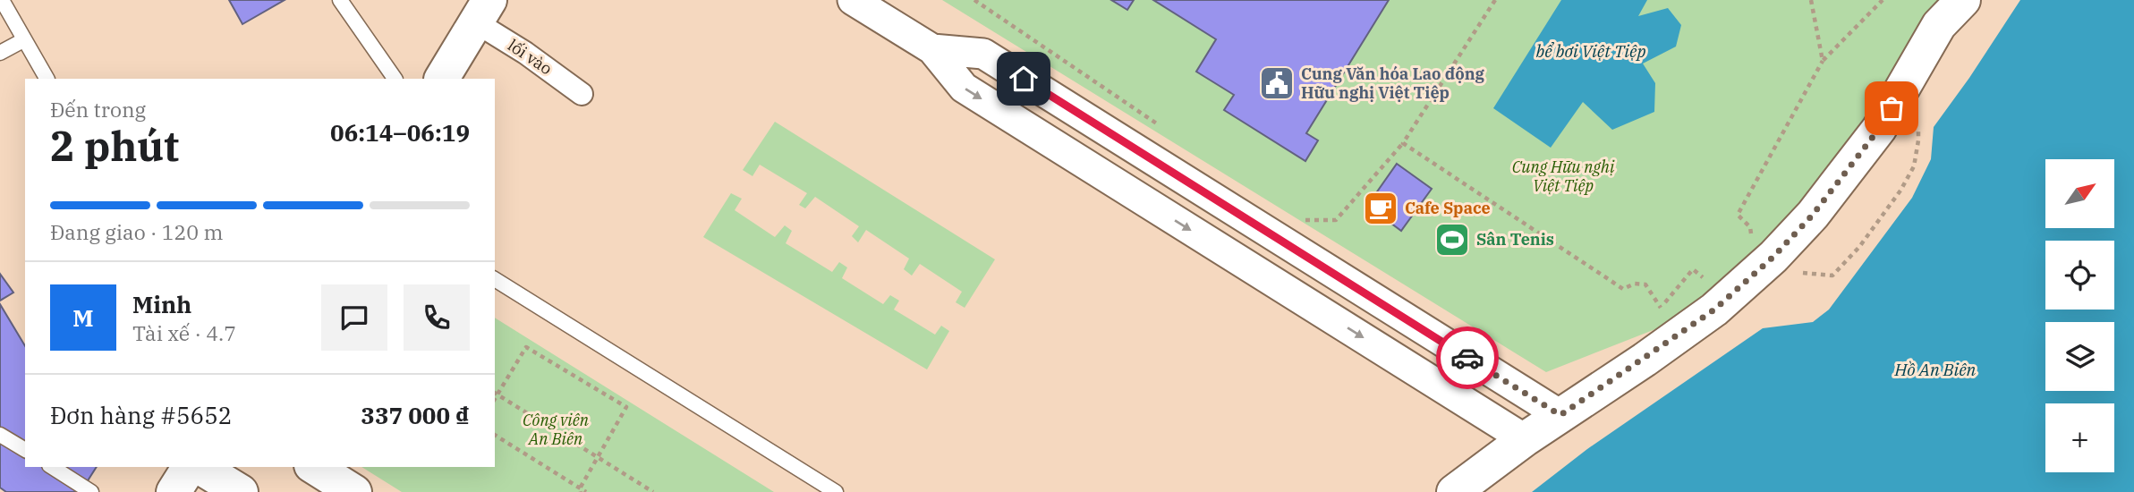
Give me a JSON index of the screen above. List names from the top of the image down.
{
  "streets": {
    "street": ["lối vào"]
  },
  "water": ["bể bơi Việt Tiệp", "Hồ An Biên"],
  "parks": ["Cung Hữu nghị Việt Tiệp", "Công viên An Biên"],
  "places": {
    "public building": ["Cung Văn hóa Lao động Hữu nghị Việt Tiệp"],
    "cafe": ["Cafe Space"],
    "sports": ["Sân Tenis"]
  },
  "north": "top right",
  "page": {
    "heading": ["2 phút", "Đến trong", "06:14–06:19"],
    "panel": [
      "Minh",
      "Tài xế · 4.7",
      "Đơn hàng #5652",
      "337 000 ₫"
    ],
    "map_buttons": "+",
    "bar": "Đang giao · 120 m",
    "round": "M"
  }
}
